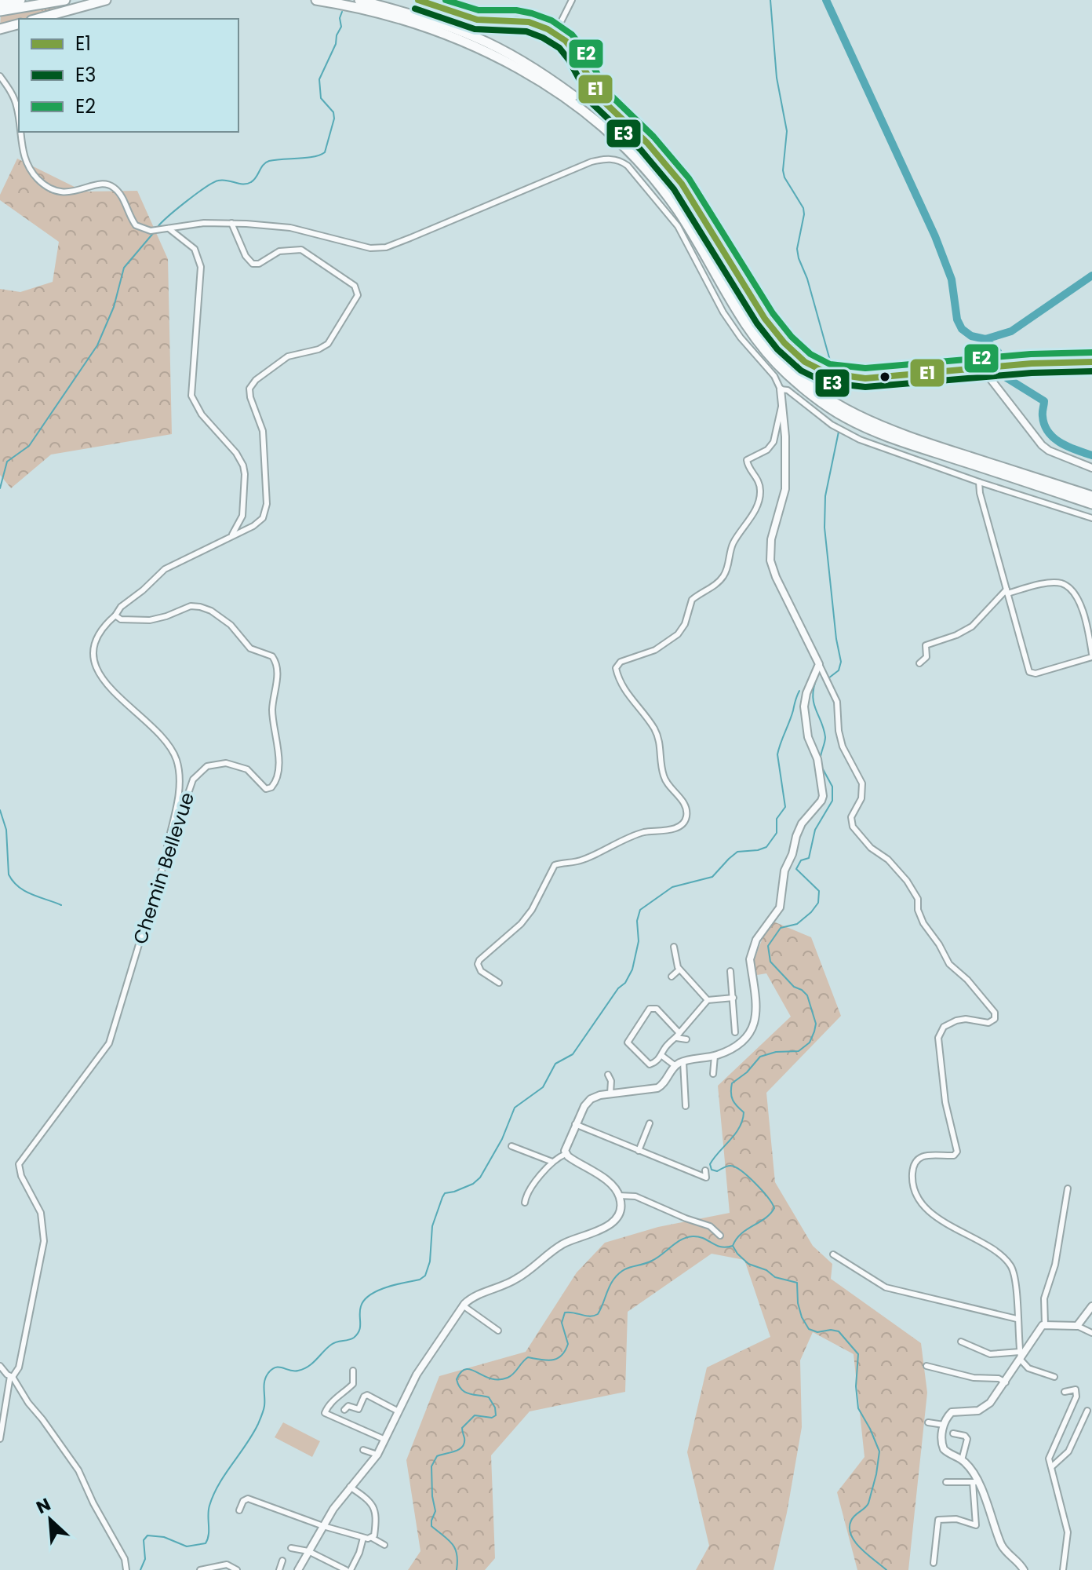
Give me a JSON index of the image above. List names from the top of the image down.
{
  "streets": {
    "street": ["Chemin Bellevue"]
  },
  "lines": ["transit line E1", "transit line E2", "transit line E3"],
  "legend": ["E1", "E3", "E2"],
  "north": "top left"
}
